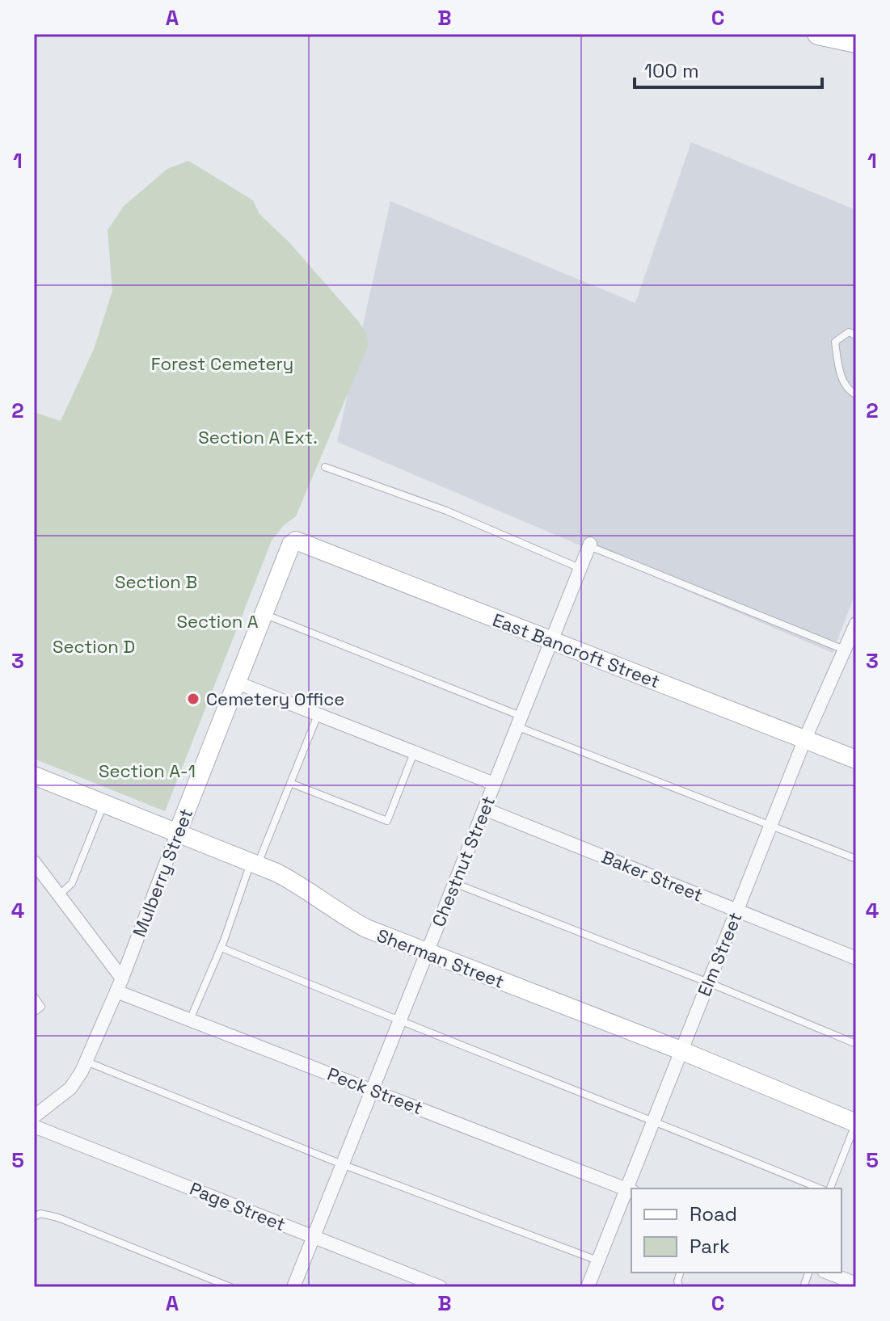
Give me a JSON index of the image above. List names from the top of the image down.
{
  "streets": {
    "street": [
      "East Bancroft Street",
      "Chestnut Street",
      "Mulberry Street",
      "Baker Street",
      "Elm Street",
      "Sherman Street",
      "Peck Street",
      "Page Street"
    ]
  },
  "crossings": [
    ["East Bancroft Street", "Chestnut Street"],
    ["East Bancroft Street", "Mulberry Street"],
    ["East Bancroft Street", "Elm Street"],
    ["Chestnut Street", "Baker Street"],
    ["Chestnut Street", "Sherman Street"],
    ["Chestnut Street", "Peck Street"],
    ["Chestnut Street", "Page Street"],
    ["Mulberry Street", "Sherman Street"],
    ["Mulberry Street", "Peck Street"],
    ["Baker Street", "Elm Street"],
    ["Elm Street", "Sherman Street"],
    ["Elm Street", "Peck Street"]
  ],
  "parks": [
    "Forest Cemetery",
    "Section A Ext.",
    "Section B",
    "Section A",
    "Section D",
    "Section A-1"
  ],
  "places": ["Cemetery Office"],
  "legend": ["Road", "Park"],
  "scale_bar": "100 m",
  "grid": {
    "columns": ["A", "B", "C"],
    "rows": [
      "1",
      "2",
      "3",
      "4",
      "5"
    ]
  }
}
